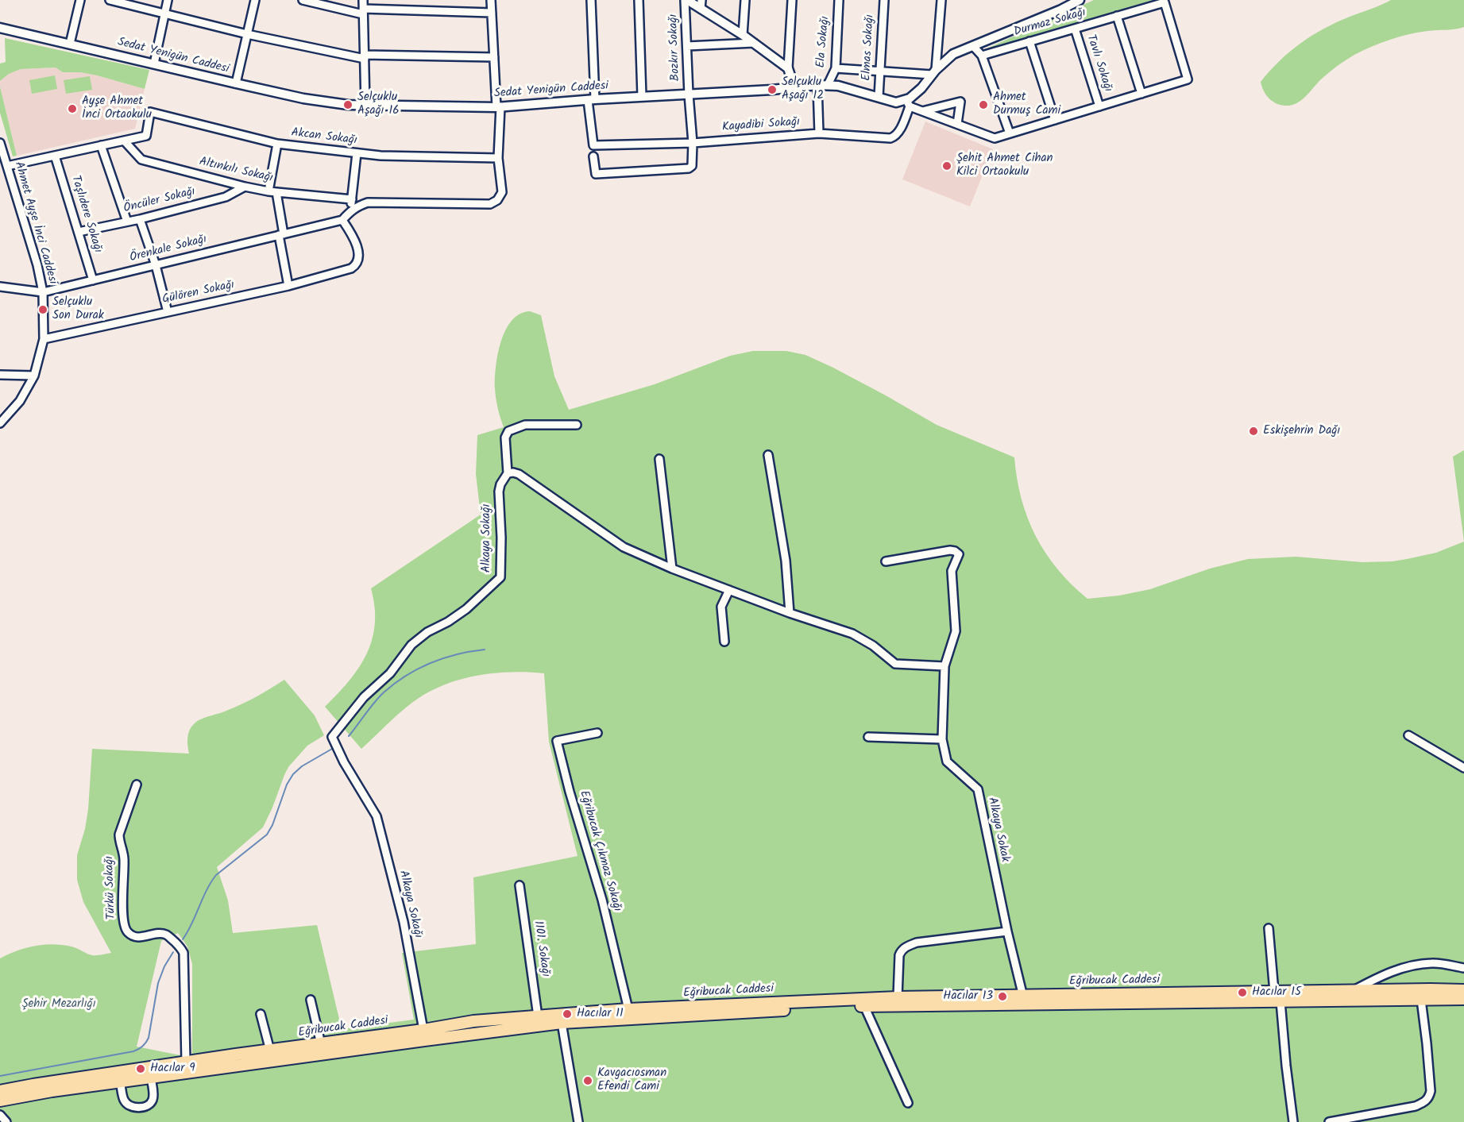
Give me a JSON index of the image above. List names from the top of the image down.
{
  "streets": {
    "main road": ["Eğribucak Caddesi"],
    "street": [
      "Durmaz Sokağı",
      "Ela Sokağı",
      "Bozkır Sokağı",
      "Elmas Sokağı",
      "Sedat Yenigün Caddesi",
      "Tavlı Sokağı",
      "Kayadibi Sokağı",
      "Akcan Sokağı",
      "Altınkılı Sokağı",
      "Öncüler Sokağı",
      "Taşlıdere Sokağı",
      "Ahmet Ayşe İnci Caddesi",
      "Örenkale Sokağı",
      "Gülören Sokağı",
      "Alkaya Sokağı",
      "Alkaya Sokak",
      "Eğribucak Çıkmaz Sokağı",
      "Türkü Sokağı",
      "1101. Sokağı"
    ]
  },
  "crossings": [
    ["Durmaz Sokağı", "Tavlı Sokağı"],
    ["Ela Sokağı", "Sedat Yenigün Caddesi"],
    ["Bozkır Sokağı", "Sedat Yenigün Caddesi"],
    ["Bozkır Sokağı", "Kayadibi Sokağı"],
    ["Elmas Sokağı", "Sedat Yenigün Caddesi"],
    ["Sedat Yenigün Caddesi", "Kayadibi Sokağı"],
    ["Akcan Sokağı", "Altınkılı Sokağı"],
    ["Altınkılı Sokağı", "Öncüler Sokağı"],
    ["Öncüler Sokağı", "Taşlıdere Sokağı"],
    ["Taşlıdere Sokağı", "Örenkale Sokağı"],
    ["Ahmet Ayşe İnci Caddesi", "Örenkale Sokağı"],
    ["Ahmet Ayşe İnci Caddesi", "Gülören Sokağı"],
    ["Örenkale Sokağı", "Gülören Sokağı"],
    ["Alkaya Sokağı", "Eğribucak Caddesi"],
    ["Alkaya Sokak", "Eğribucak Caddesi"],
    ["Eğribucak Çıkmaz Sokağı", "Eğribucak Caddesi"],
    ["Türkü Sokağı", "Eğribucak Caddesi"],
    ["1101. Sokağı", "Eğribucak Caddesi"]
  ],
  "parks": ["Şehir Mezarlığı"],
  "places": [
    "Selçuklu Aşağı 12",
    "Selçuklu Aşağı 16",
    "Ahmet Durmuş Cami",
    "Ayşe Ahmet İnci Ortaokulu",
    "Şehit Ahmet Cihan Kilci Ortaokulu",
    "Selçuklu Son Durak",
    "Eskişehrin Dağı",
    "Hacılar 15",
    "Hacılar 13",
    "Hacılar 11",
    "Hacılar 9",
    "Kavgacıosman Efendi Cami"
  ]
}
